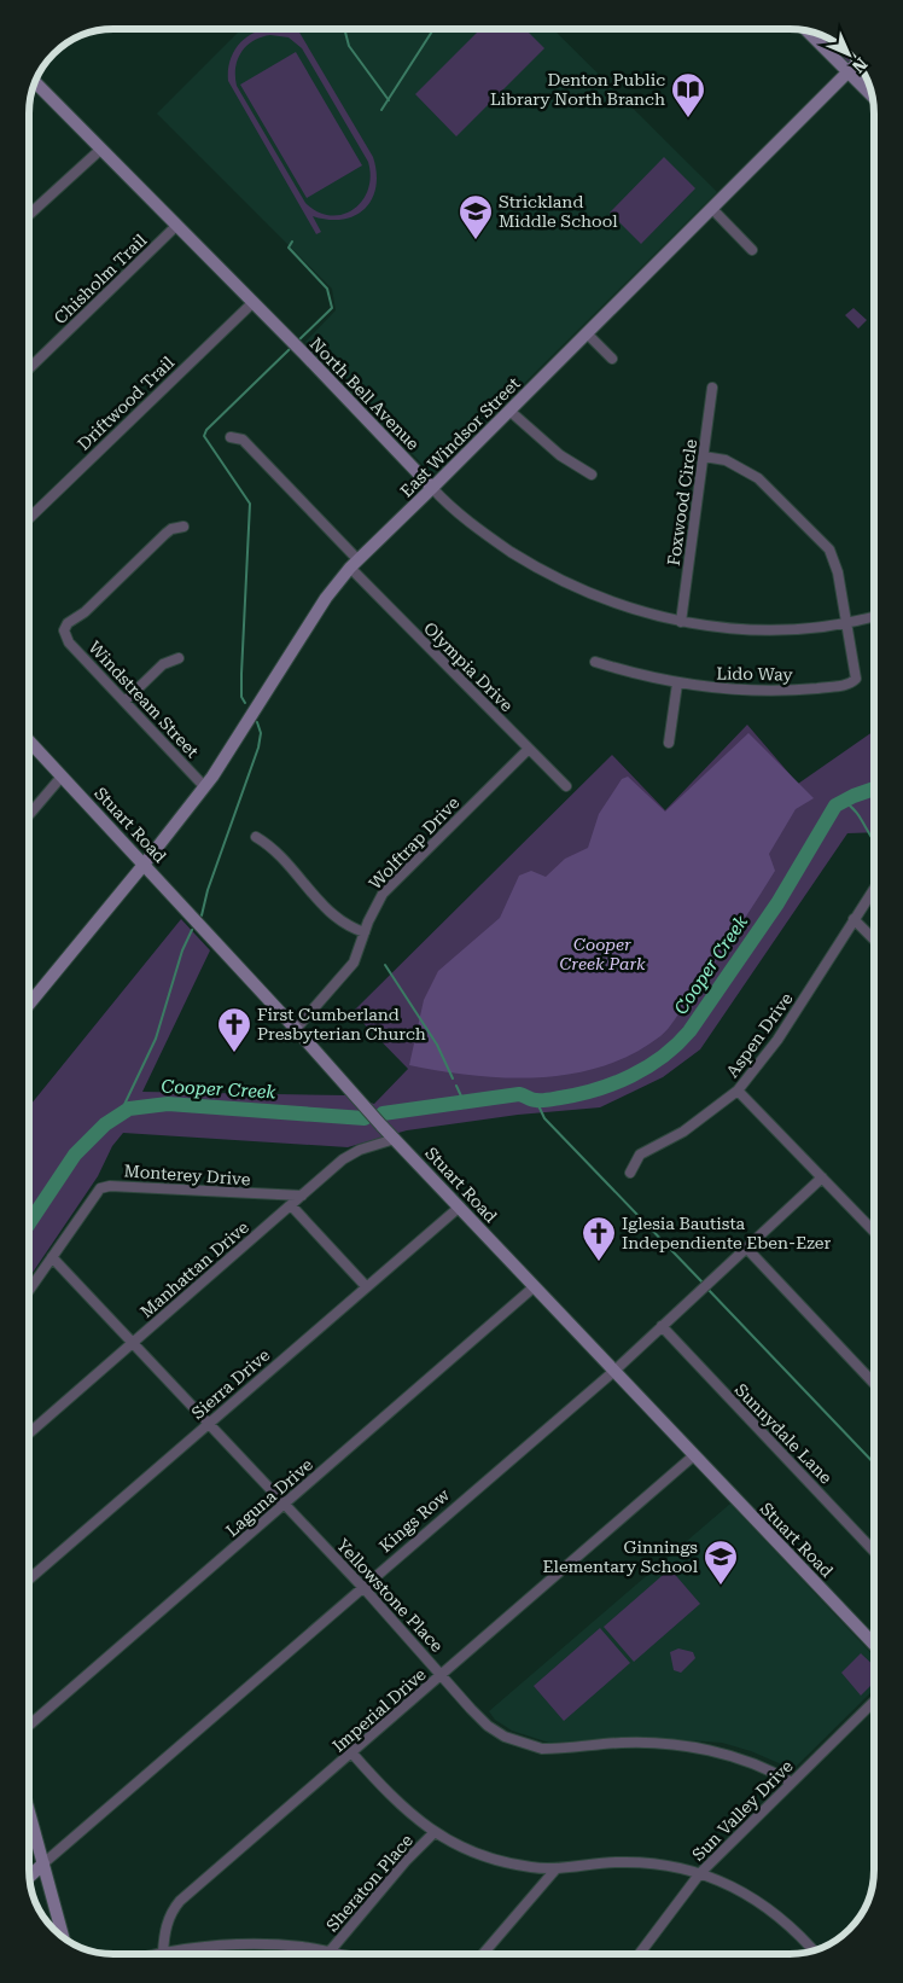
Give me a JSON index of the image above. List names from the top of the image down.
{
  "streets": {
    "street": [
      "Chisholm Trail",
      "North Bell Avenue",
      "Driftwood Trail",
      "East Windsor Street",
      "Foxwood Circle",
      "Olympia Drive",
      "Lido Way",
      "Windstream Street",
      "Stuart Road",
      "Wolftrap Drive",
      "Aspen Drive",
      "Monterey Drive",
      "Manhattan Drive",
      "Sierra Drive",
      "Sunnydale Lane",
      "Laguna Drive",
      "Kings Row",
      "Yellowstone Place",
      "Imperial Drive",
      "Sun Valley Drive",
      "Sheraton Place"
    ]
  },
  "crossings": [
    ["Chisholm Trail", "North Bell Avenue"],
    ["North Bell Avenue", "Driftwood Trail"],
    ["North Bell Avenue", "East Windsor Street"],
    ["North Bell Avenue", "Foxwood Circle"],
    ["North Bell Avenue", "Lido Way"],
    ["East Windsor Street", "Olympia Drive"],
    ["East Windsor Street", "Windstream Street"],
    ["East Windsor Street", "Stuart Road"],
    ["Olympia Drive", "Wolftrap Drive"],
    ["Stuart Road", "Wolftrap Drive"],
    ["Stuart Road", "Manhattan Drive"],
    ["Stuart Road", "Sierra Drive"],
    ["Stuart Road", "Laguna Drive"],
    ["Stuart Road", "Kings Row"],
    ["Stuart Road", "Imperial Drive"],
    ["Monterey Drive", "Manhattan Drive"],
    ["Monterey Drive", "Yellowstone Place"],
    ["Manhattan Drive", "Yellowstone Place"],
    ["Sierra Drive", "Yellowstone Place"],
    ["Sunnydale Lane", "Kings Row"],
    ["Laguna Drive", "Yellowstone Place"],
    ["Kings Row", "Yellowstone Place"],
    ["Yellowstone Place", "Imperial Drive"],
    ["Yellowstone Place", "Sun Valley Drive"]
  ],
  "water": ["Cooper Creek"],
  "parks": ["Cooper Creek Park"],
  "places": {
    "library": ["Denton Public Library North Branch"],
    "school or university": ["Strickland Middle School", "Ginnings Elementary School"],
    "church": ["First Cumberland Presbyterian Church", "Iglesia Bautista Independiente Eben-Ezer"]
  },
  "north": "bottom right"
}
